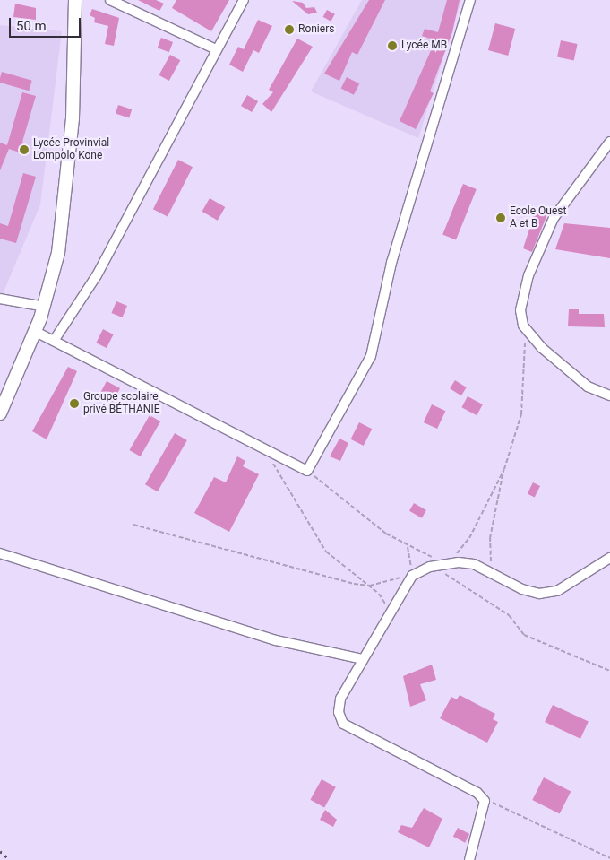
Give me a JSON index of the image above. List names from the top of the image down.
{
  "places": [
    "Roniers",
    "Lycée MB",
    "Lycée Provinvial Lompolo Kone",
    "Ecole Ouest A et B",
    "Groupe scolaire privé BÉTHANIE"
  ],
  "scale_bar": "50 m"
}
